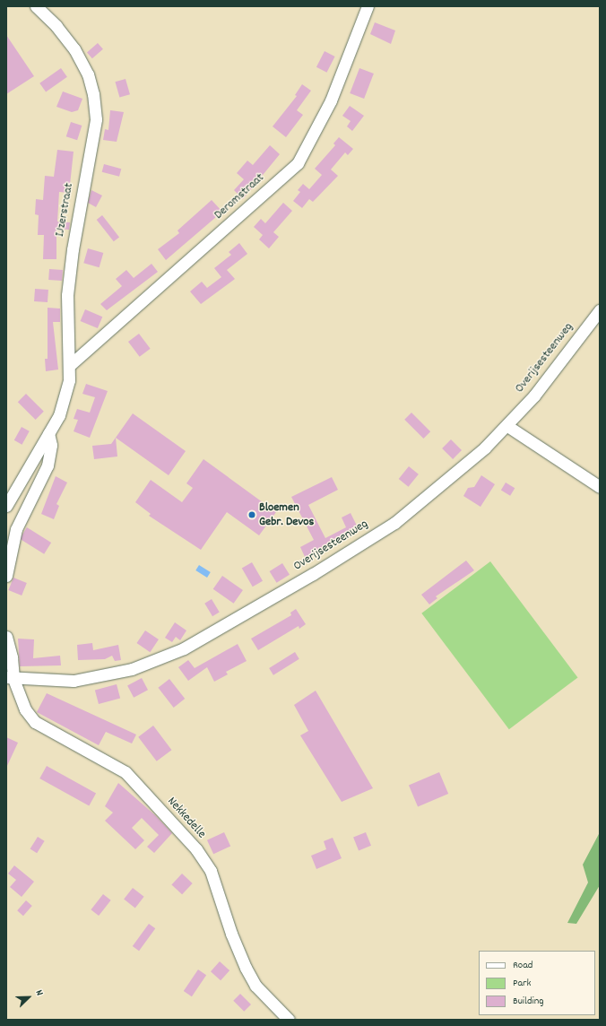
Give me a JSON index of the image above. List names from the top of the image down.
{
  "streets": {
    "street": [
      "Deromstraat",
      "IJzerstraat",
      "Overijsesteenweg",
      "Nekkedelle"
    ]
  },
  "crossings": [
    ["Deromstraat", "IJzerstraat"],
    ["Overijsesteenweg", "Nekkedelle"]
  ],
  "places": ["Bloemen Gebr. Devos"],
  "legend": ["Road", "Park", "Building"],
  "north": "top right"
}
